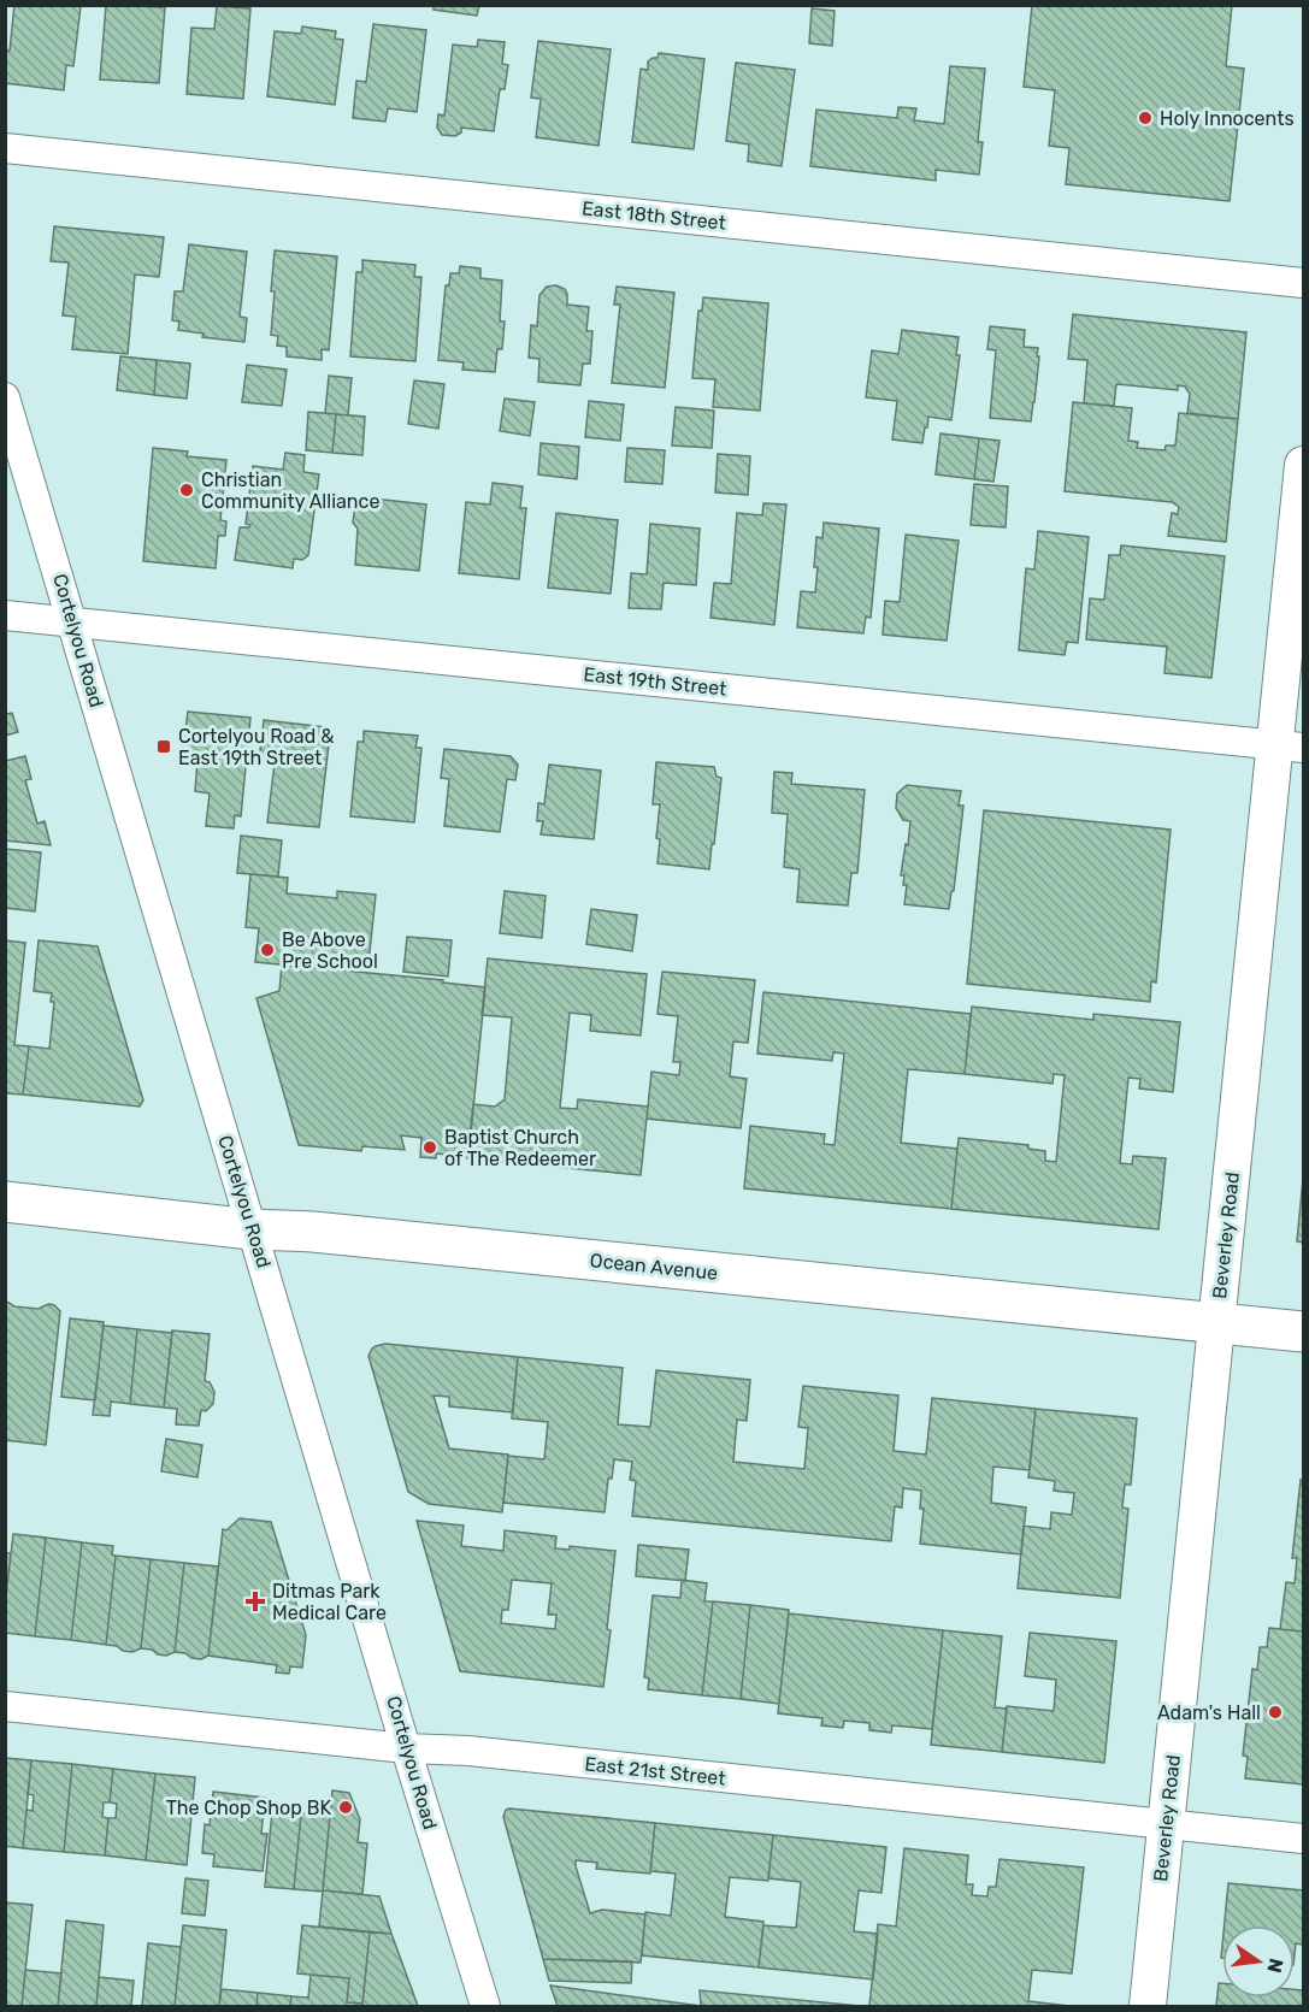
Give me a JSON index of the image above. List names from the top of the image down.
{
  "streets": {
    "main road": ["Ocean Avenue"],
    "street": [
      "East 18th Street",
      "Cortelyou Road",
      "East 19th Street",
      "Beverley Road",
      "East 21st Street"
    ]
  },
  "crossings": [
    ["Cortelyou Road", "East 19th Street"],
    ["Cortelyou Road", "Ocean Avenue"],
    ["Cortelyou Road", "East 21st Street"],
    ["East 19th Street", "Beverley Road"],
    ["Beverley Road", "Ocean Avenue"],
    ["Beverley Road", "East 21st Street"]
  ],
  "places": {
    "other": [
      "Holy Innocents",
      "Christian Community Alliance",
      "Be Above Pre School",
      "Baptist Church of The Redeemer",
      "Adam's Hall",
      "The Chop Shop BK"
    ],
    "transit": ["Cortelyou Road & East 19th Street"],
    "health": ["Ditmas Park Medical Care"]
  },
  "north": "right"
}
